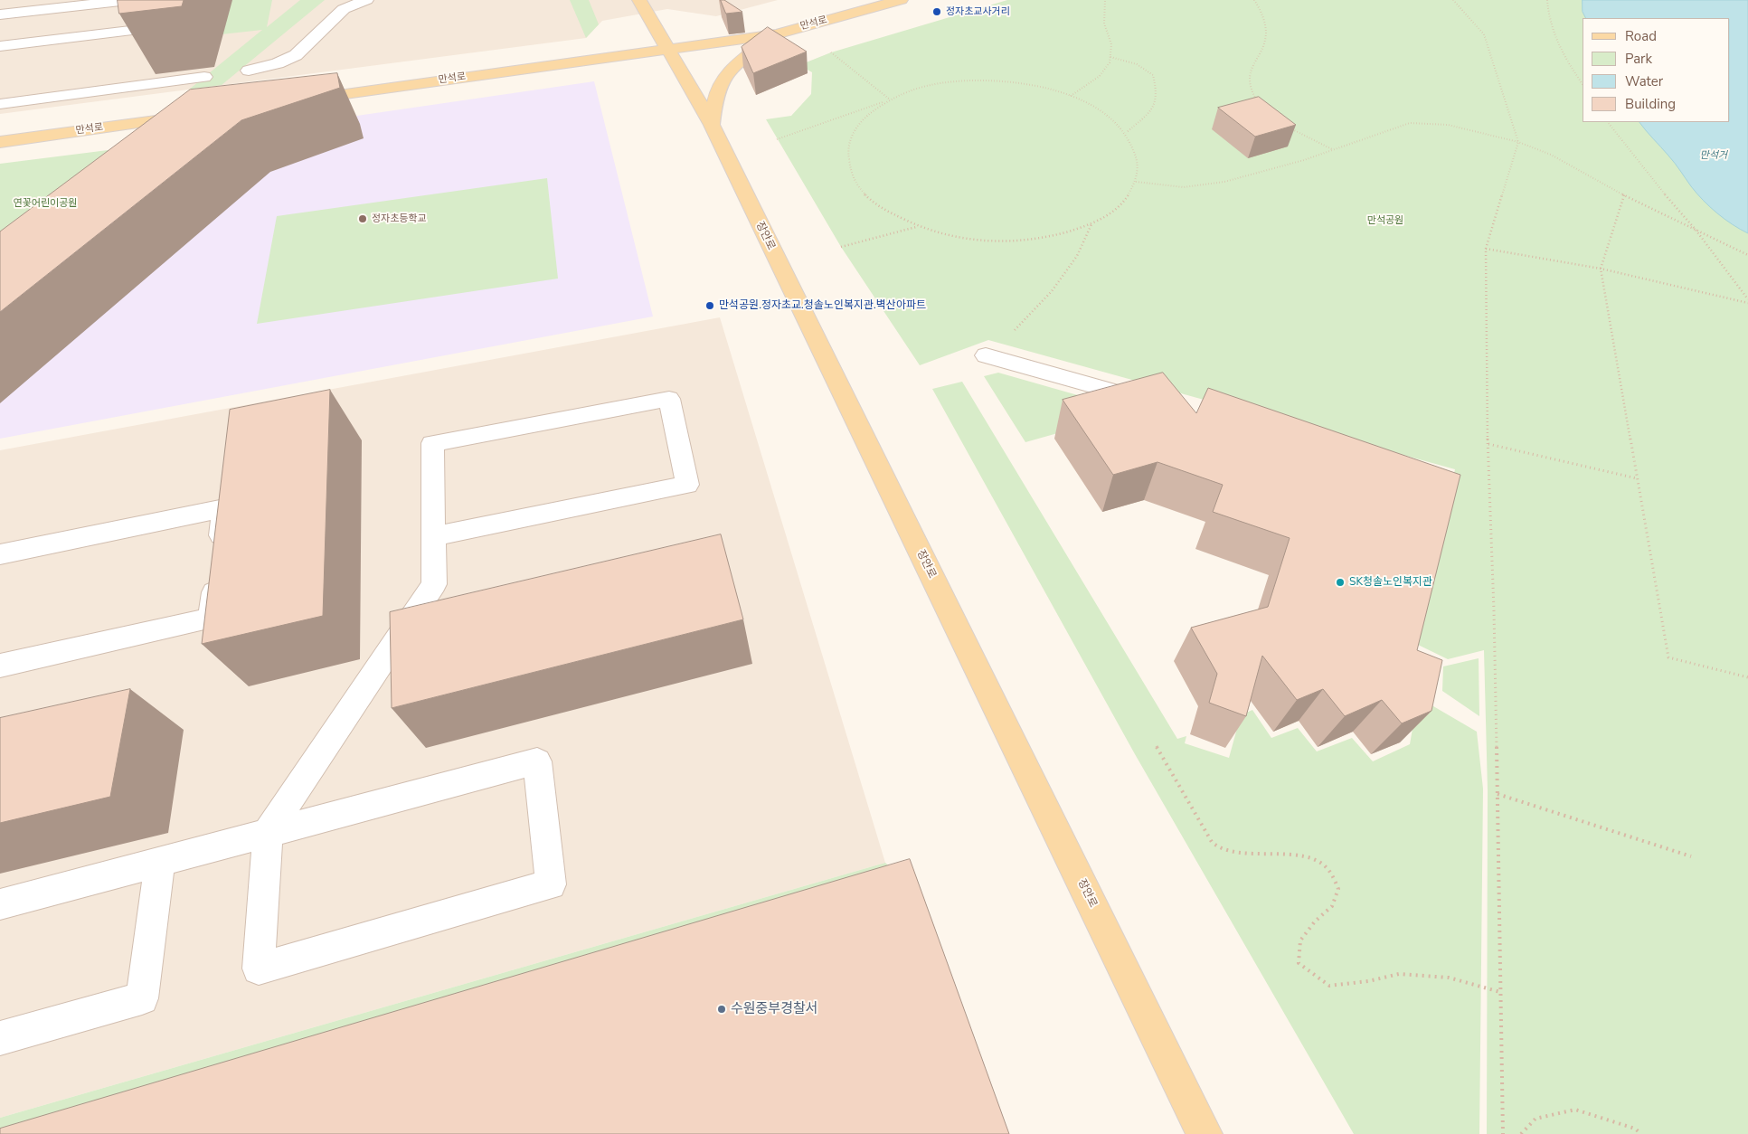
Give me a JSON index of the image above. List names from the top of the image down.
{
  "streets": {
    "main road": ["만석로", "장안로"]
  },
  "crossings": [
    ["만석로", "장안로"]
  ],
  "water": ["만석거"],
  "parks": ["연꽃어린이공원", "만석공원"],
  "places": [
    "정자초교사거리",
    "정자초등학교",
    "만석공원.정자초교.청솔노인복지관.벽산아파트",
    "SK청솔노인복지관",
    "수원중부경찰서"
  ],
  "legend": [
    "Road",
    "Park",
    "Water",
    "Building"
  ]
}
